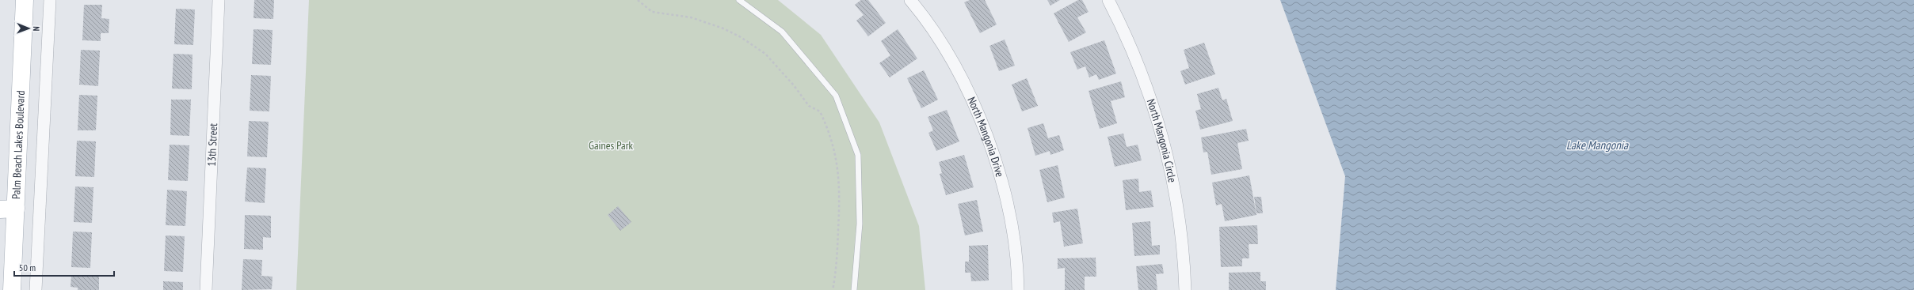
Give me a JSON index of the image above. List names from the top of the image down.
{
  "streets": {
    "main road": ["Palm Beach Lakes Boulevard"],
    "street": ["North Mangonia Drive", "North Mangonia Circle", "13th Street"]
  },
  "water": ["Lake Mangonia"],
  "parks": ["Gaines Park"],
  "scale_bar": "50 m",
  "north": "right"
}
